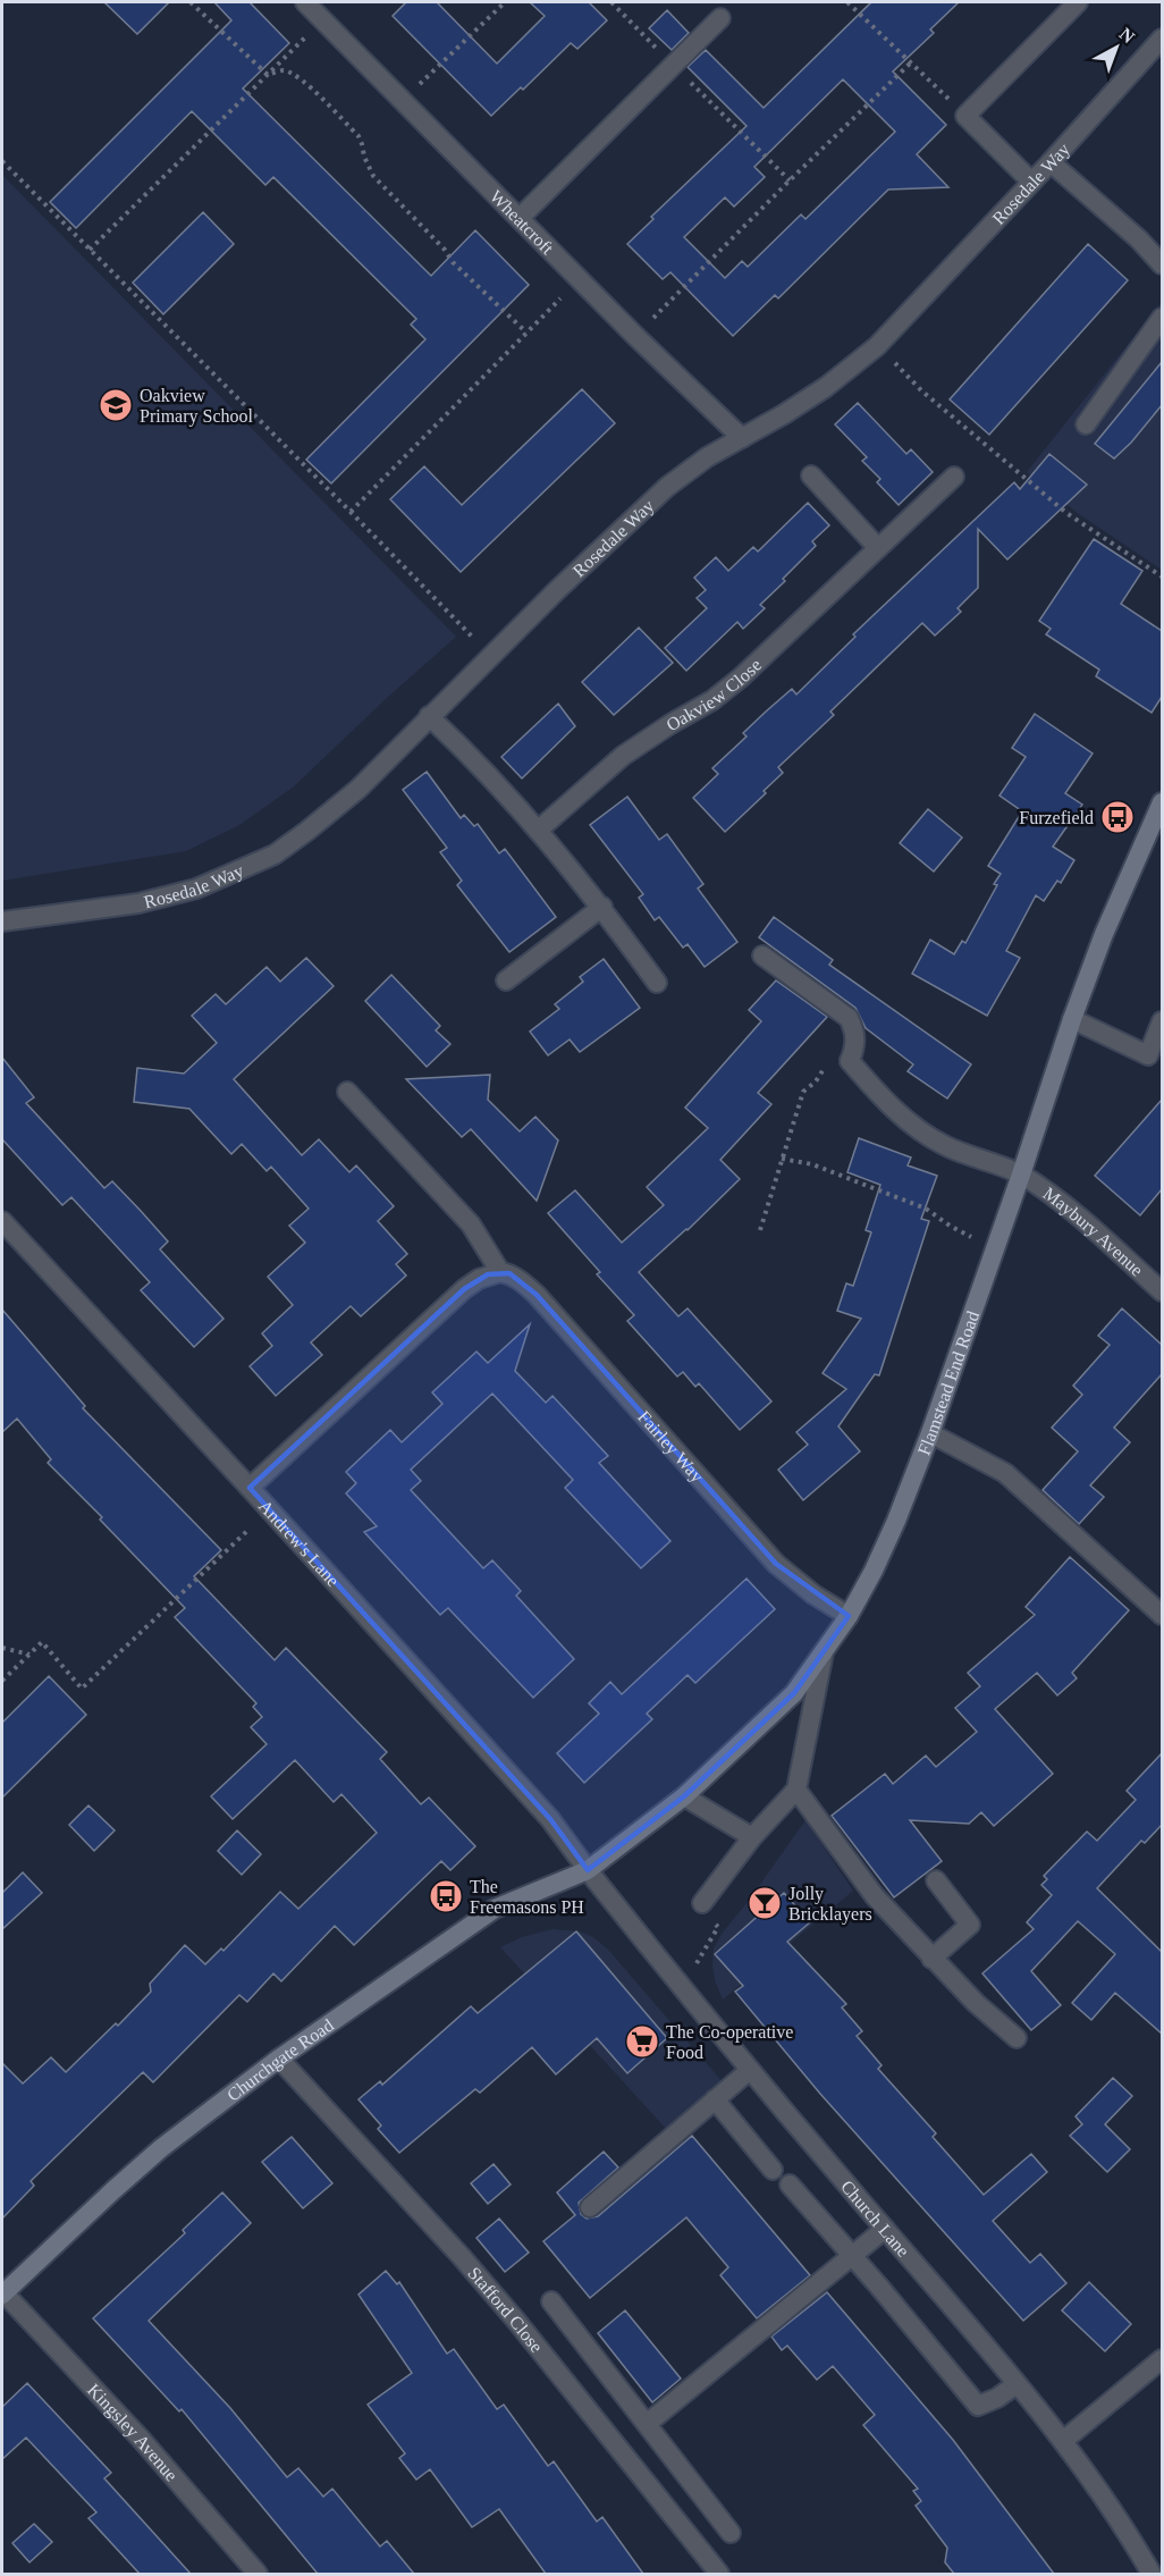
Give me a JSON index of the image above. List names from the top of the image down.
{
  "streets": {
    "main road": ["Flamstead End Road", "Churchgate Road"],
    "street": [
      "Rosedale Way",
      "Wheatcroft",
      "Oakview Close",
      "Maybury Avenue",
      "Fairley Way",
      "Andrew's Lane",
      "Church Lane",
      "Stafford Close",
      "Kingsley Avenue"
    ]
  },
  "crossings": [
    ["Rosedale Way", "Wheatcroft"],
    ["Maybury Avenue", "Flamstead End Road"],
    ["Flamstead End Road", "Fairley Way"],
    ["Flamstead End Road", "Andrew's Lane"],
    ["Flamstead End Road", "Churchgate Road"],
    ["Flamstead End Road", "Church Lane"],
    ["Andrew's Lane", "Churchgate Road"],
    ["Andrew's Lane", "Church Lane"],
    ["Churchgate Road", "Church Lane"],
    ["Churchgate Road", "Stafford Close"],
    ["Churchgate Road", "Kingsley Avenue"]
  ],
  "places": {
    "school or university": ["Oakview Primary School"],
    "bus stop": ["Furzefield", "The Freemasons PH"],
    "bar": ["Jolly Bricklayers"],
    "supermarket": ["The Co-operative Food"]
  },
  "north": "top right"
}
